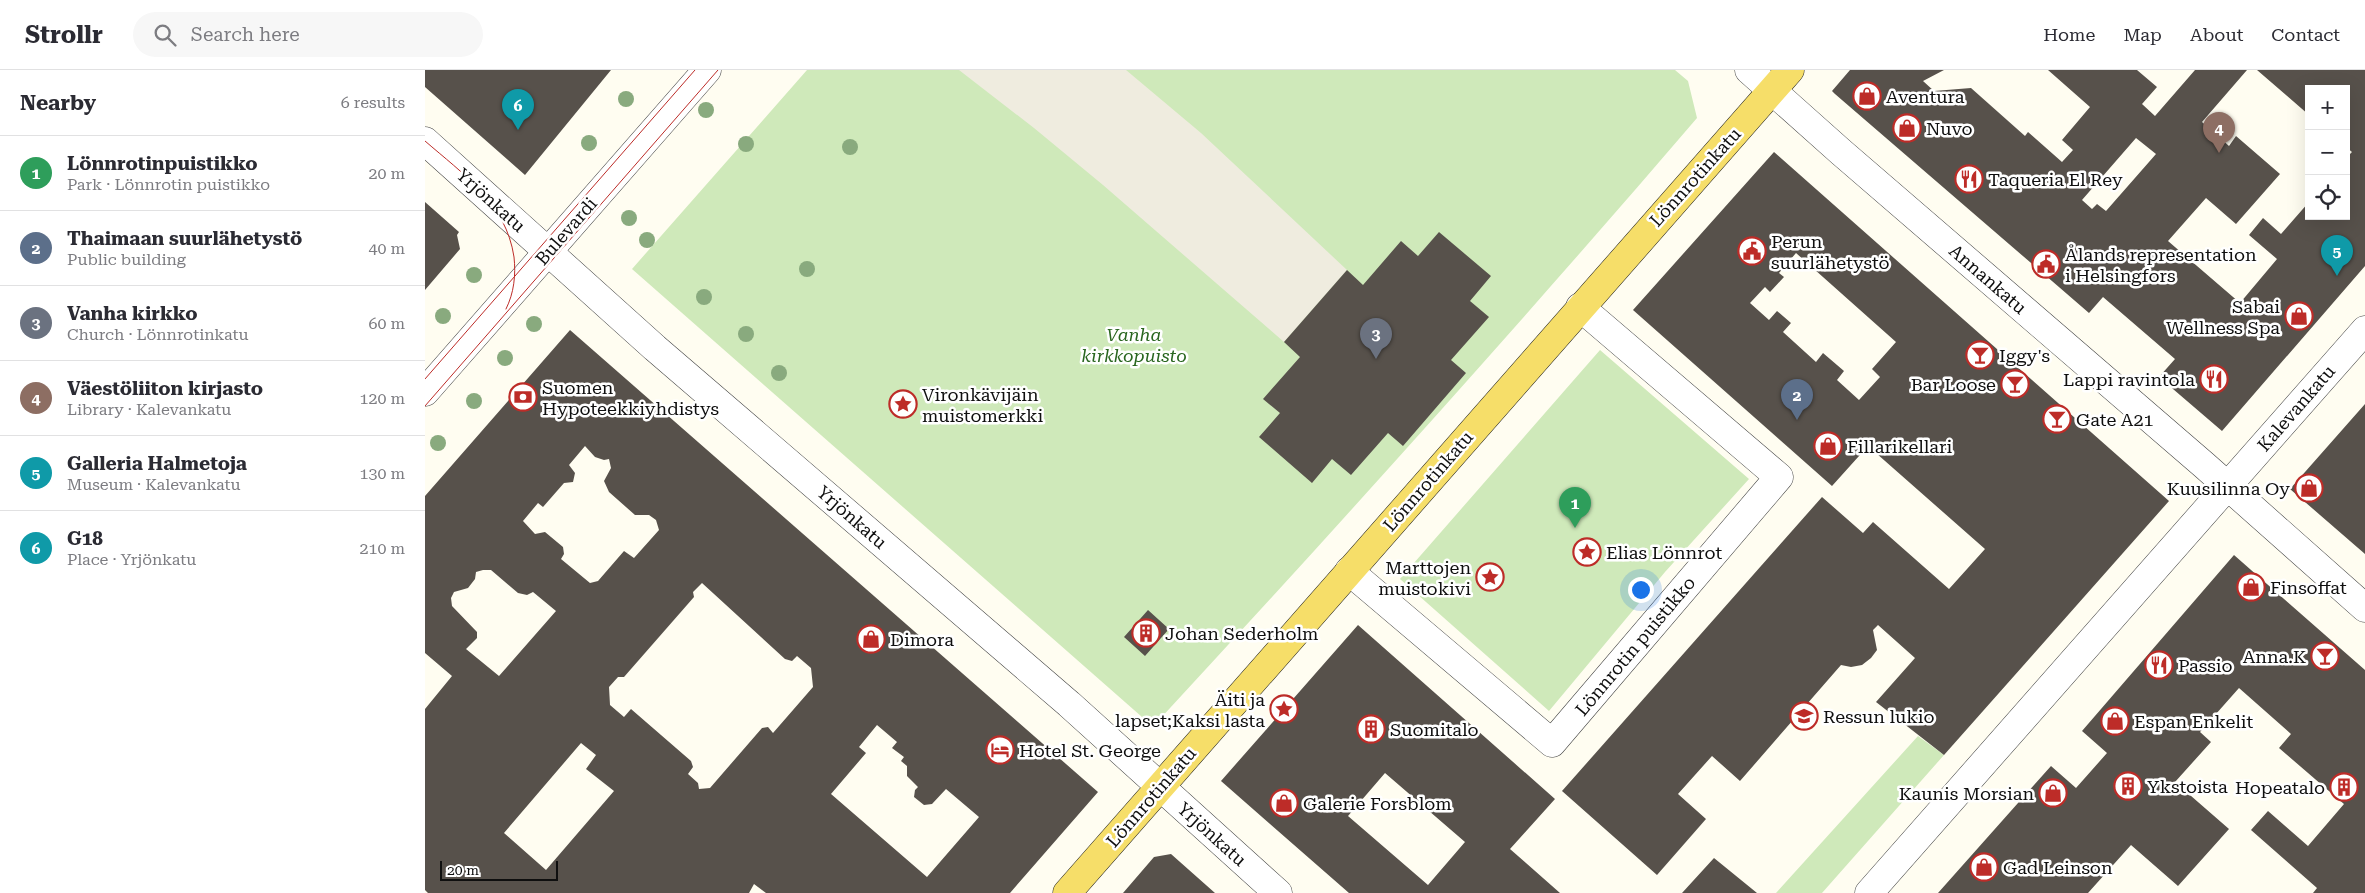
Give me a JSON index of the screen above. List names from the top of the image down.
{
  "streets": {
    "main road": ["Lönnrotinkatu"],
    "street": [
      "Yrjönkatu",
      "Bulevardi",
      "Annankatu",
      "Kalevankatu",
      "Lönnrotin puistikko"
    ]
  },
  "crossings": [
    ["Lönnrotinkatu", "Yrjönkatu"],
    ["Lönnrotinkatu", "Annankatu"],
    ["Lönnrotinkatu", "Lönnrotin puistikko"],
    ["Yrjönkatu", "Bulevardi"],
    ["Annankatu", "Kalevankatu"]
  ],
  "parks": ["Vanha kirkkopuisto"],
  "places": {
    "shop": [
      "Aventura",
      "Nuvo",
      "Sabai Wellness Spa",
      "Fillarikellari",
      "Kuusilinna Oy",
      "Finsoffat",
      "Dimora",
      "Espan Enkelit",
      "Kaunis Morsian",
      "Galerie Forsblom",
      "Gad Leinson"
    ],
    "restaurant": ["Taqueria El Rey", "Lappi ravintola", "Passio"],
    "public building": ["Perun suurlähetystö", "Ålands representation i Helsingfors"],
    "bar": [
      "Iggy's",
      "Bar Loose",
      "Gate A21",
      "Anna.K"
    ],
    "bank": ["Suomen Hypoteekkiyhdistys"],
    "place": [
      "Vironkävijäin muistomerkki",
      "Elias Lönnrot",
      "Marttojen muistokivi",
      "Äiti ja lapset;Kaksi lasta"
    ],
    "building": [
      "Johan Sederholm",
      "Suomitalo",
      "Ykstoista",
      "Hopeatalo"
    ],
    "school or university": ["Ressun lukio"],
    "hotel": ["Hotel St. George"]
  },
  "scale_bar": "20 m",
  "page": {
    "header": "Strollr",
    "search": "Search here",
    "nav": [
      "Home",
      "Map",
      "About",
      "Contact"
    ],
    "heading": ["Nearby", "6 results"],
    "map_buttons": ["+", "−"],
    "pins": [
      "6",
      "4",
      "5",
      "3",
      "2",
      "1"
    ],
    "list": [
      {
        "mark": "1",
        "name": "Lönnrotinpuistikko",
        "note": "Park · Lönnrotin puistikko",
        "value": "20 m"
      },
      {
        "mark": "2",
        "name": "Thaimaan suurlähetystö",
        "note": "Public building",
        "value": "40 m"
      },
      {
        "mark": "3",
        "name": "Vanha kirkko",
        "note": "Church · Lönnrotinkatu",
        "value": "60 m"
      },
      {
        "mark": "4",
        "name": "Väestöliiton kirjasto",
        "note": "Library · Kalevankatu",
        "value": "120 m"
      },
      {
        "mark": "5",
        "name": "Galleria Halmetoja",
        "note": "Museum · Kalevankatu",
        "value": "130 m"
      },
      {
        "mark": "6",
        "name": "G18",
        "note": "Place · Yrjönkatu",
        "value": "210 m"
      }
    ],
    "scale": "20 m"
  }
}
